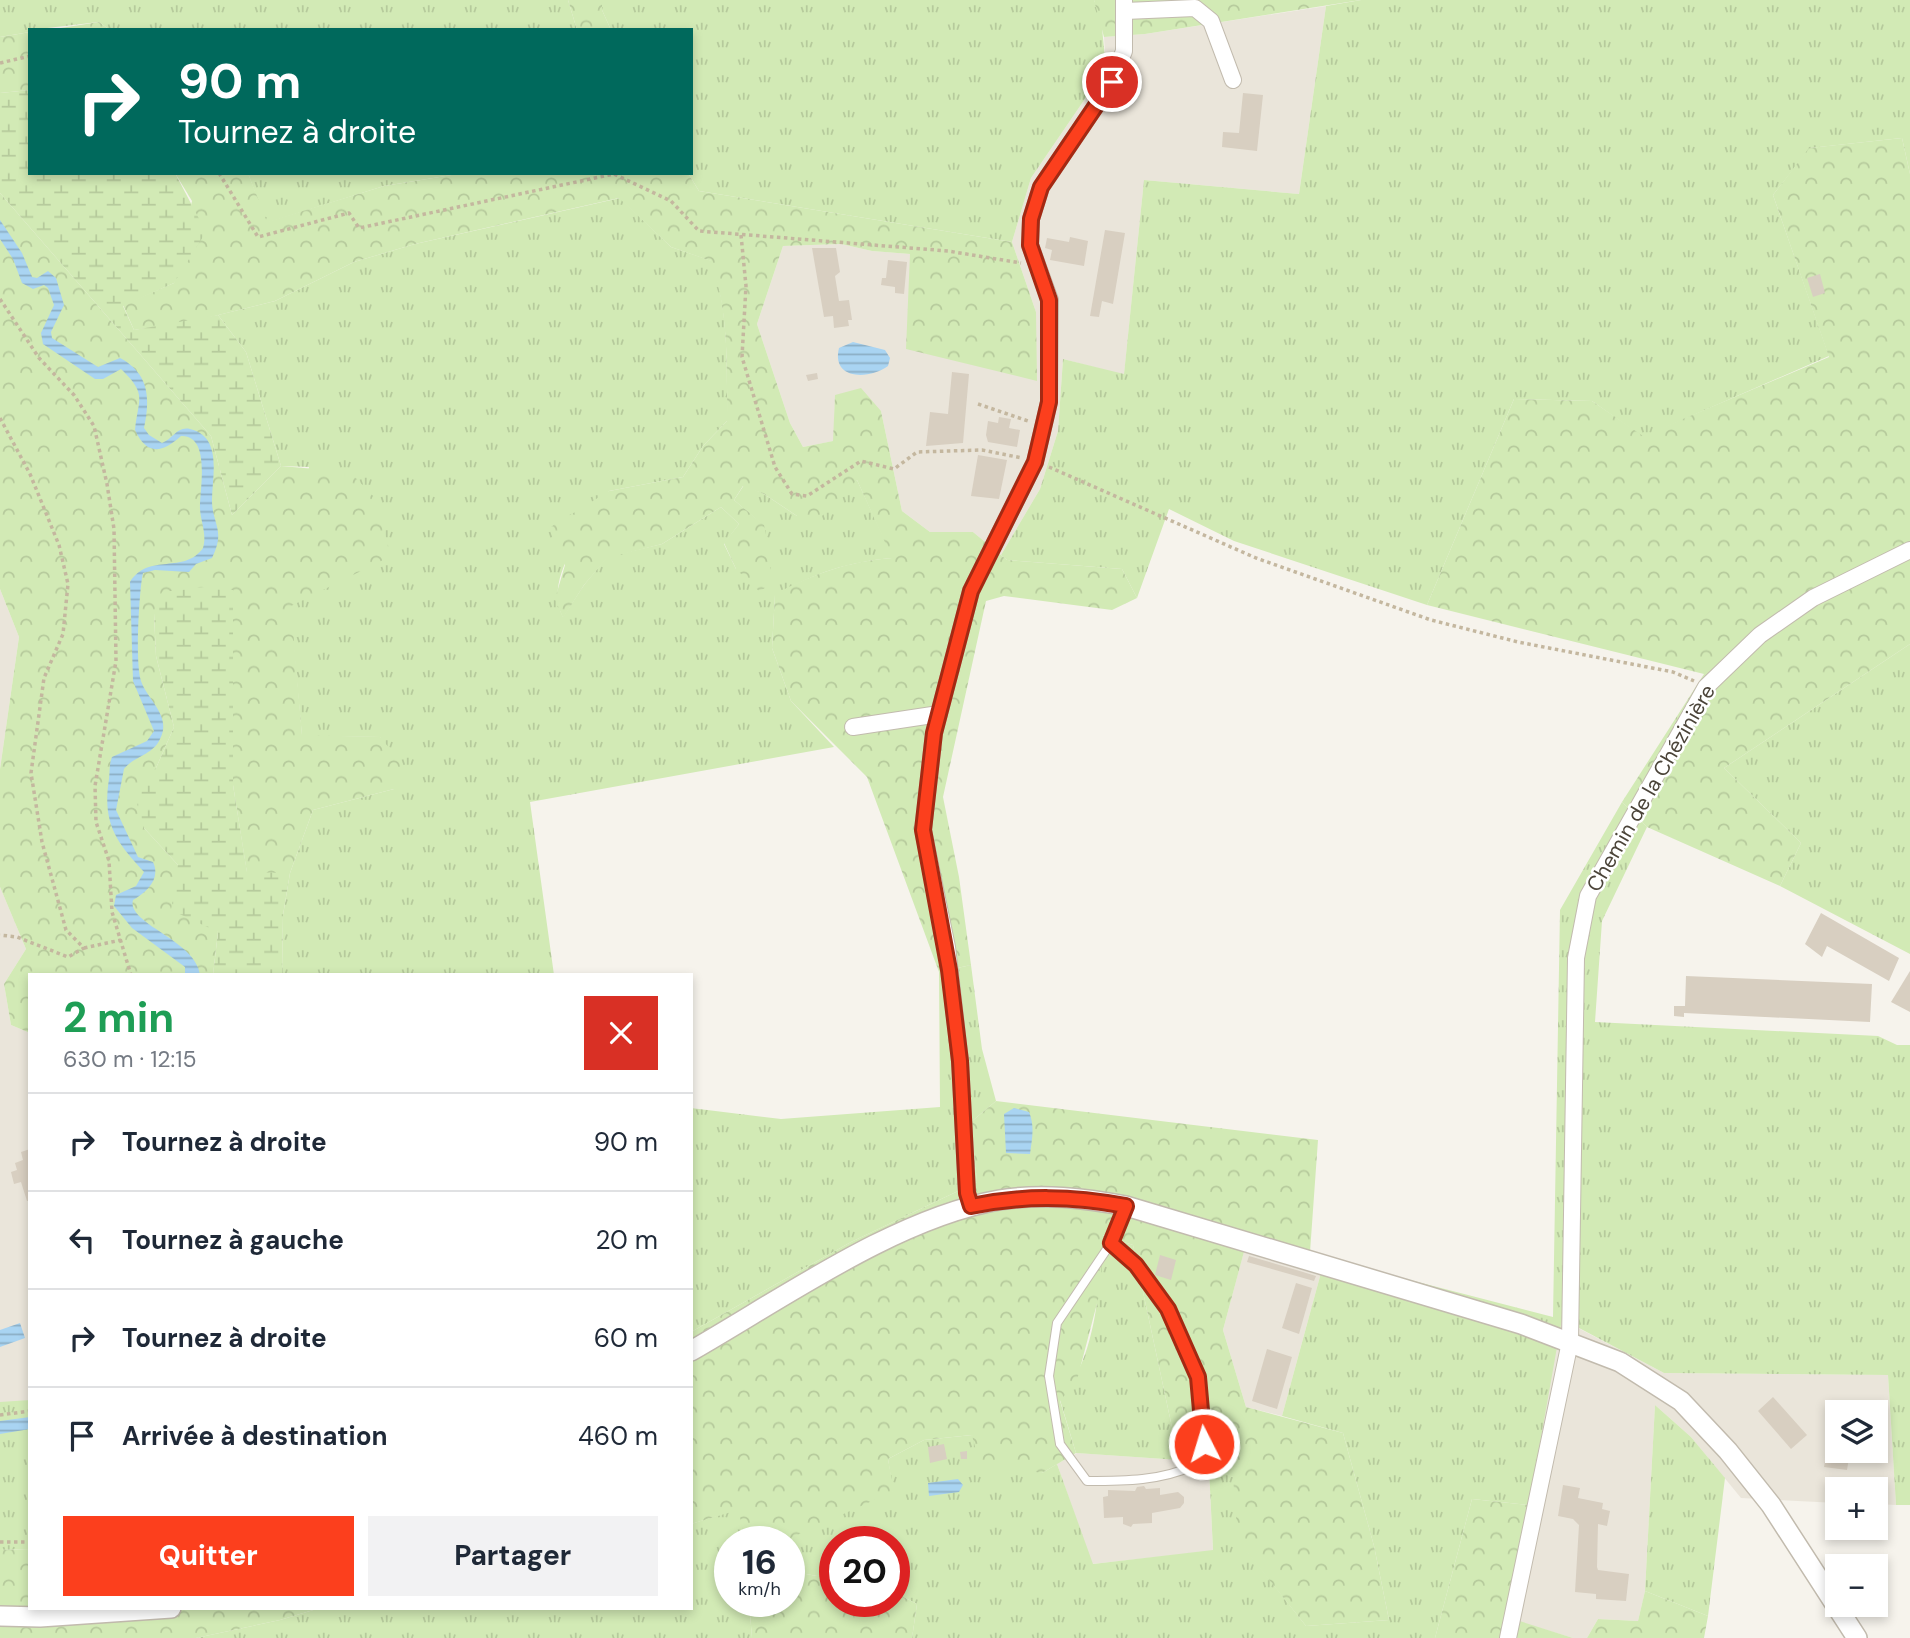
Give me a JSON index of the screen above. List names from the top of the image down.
{
  "streets": {
    "street": ["Chemin de la Chézinière"]
  },
  "page": {
    "turn": ["90 m", "Tournez à droite"],
    "heading": ["2 min", "630 m · 12:15"],
    "list": [
      {
        "name": "Tournez à droite",
        "value": "90 m"
      },
      {
        "name": "Tournez à gauche",
        "value": "20 m"
      },
      {
        "name": "Tournez à droite",
        "value": "60 m"
      },
      {
        "name": "Arrivée à destination",
        "value": "460 m"
      }
    ],
    "map_buttons": ["+", "−"],
    "buttons": ["Quitter", "Partager"],
    "speed": "16 km/h",
    "limit": "20"
  }
}
